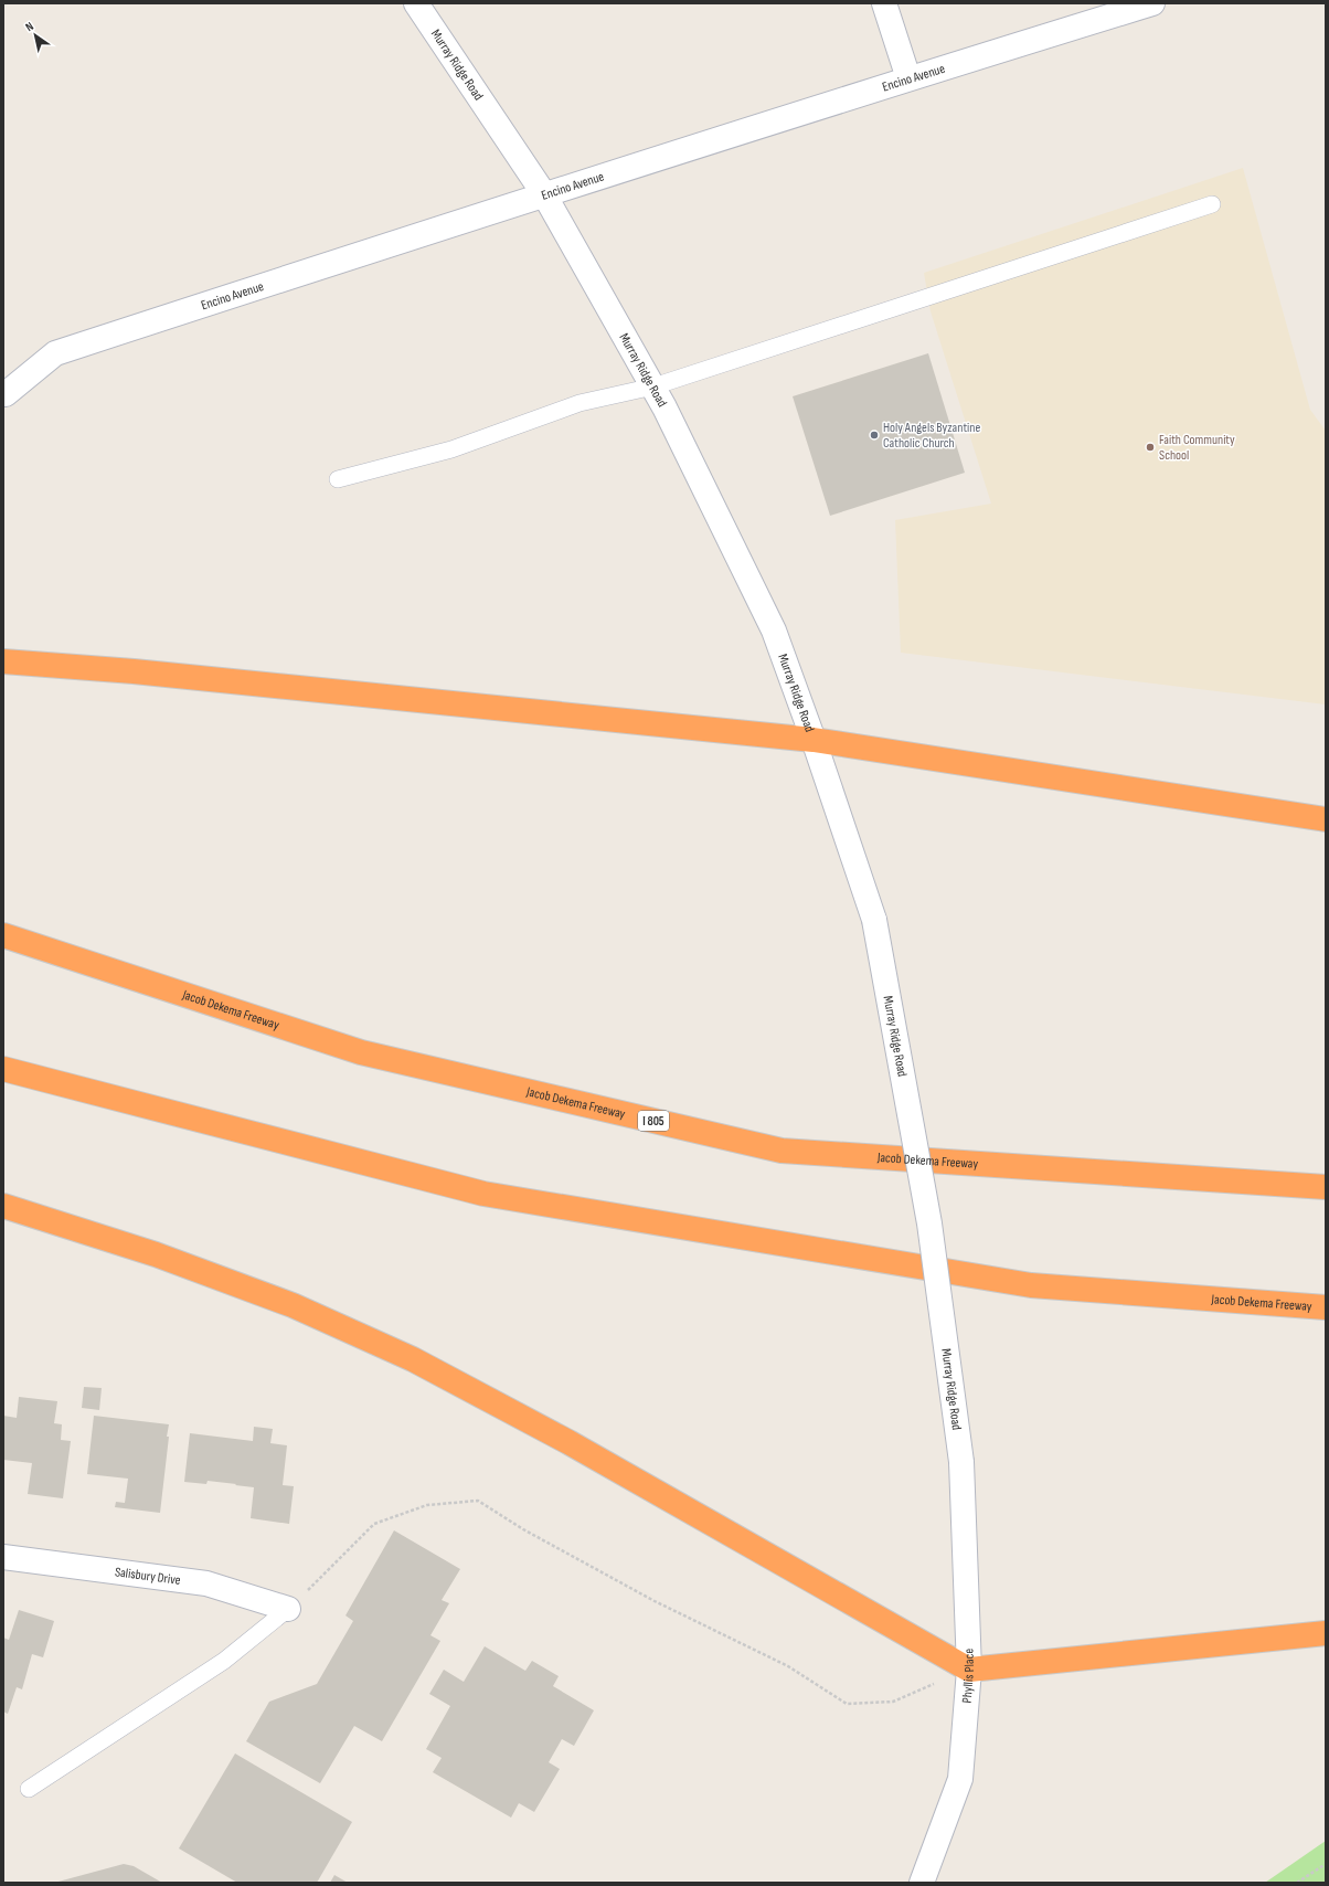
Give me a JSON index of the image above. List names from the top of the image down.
{
  "streets": {
    "highway": ["Jacob Dekema Freeway", "I 805"],
    "street": [
      "Murray Ridge Road",
      "Encino Avenue",
      "Salisbury Drive",
      "Phyllis Place"
    ]
  },
  "crossings": [
    ["Murray Ridge Road", "Encino Avenue"],
    ["Murray Ridge Road", "Phyllis Place"]
  ],
  "places": ["Holy Angels Byzantine Catholic Church", "Faith Community School"],
  "north": "top left"
}
